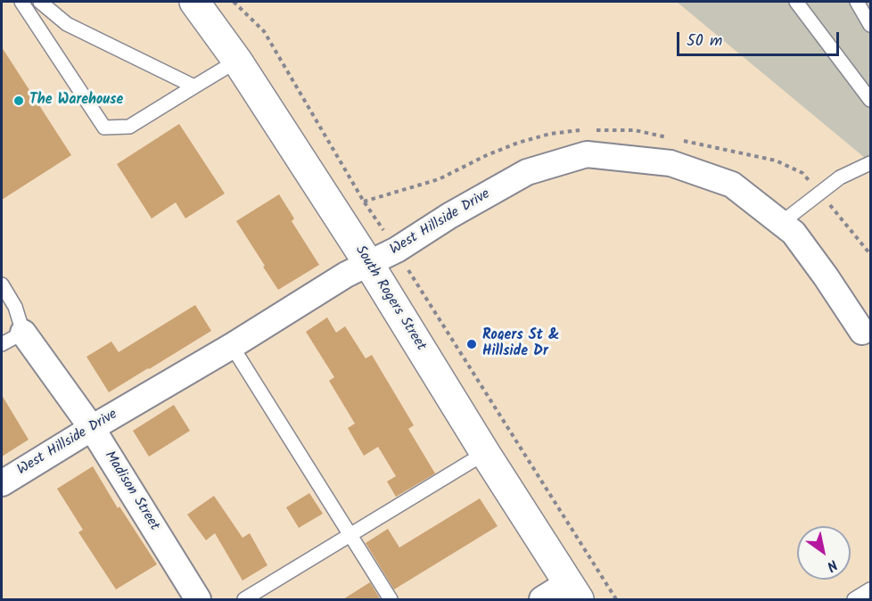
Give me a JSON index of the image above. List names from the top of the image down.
{
  "streets": {
    "street": ["West Hillside Drive", "South Rogers Street", "Madison Street"]
  },
  "crossings": [
    ["West Hillside Drive", "South Rogers Street"],
    ["West Hillside Drive", "Madison Street"]
  ],
  "places": ["The Warehouse", "Rogers St & Hillside Dr"],
  "scale_bar": "50 m",
  "north": "bottom right"
}
